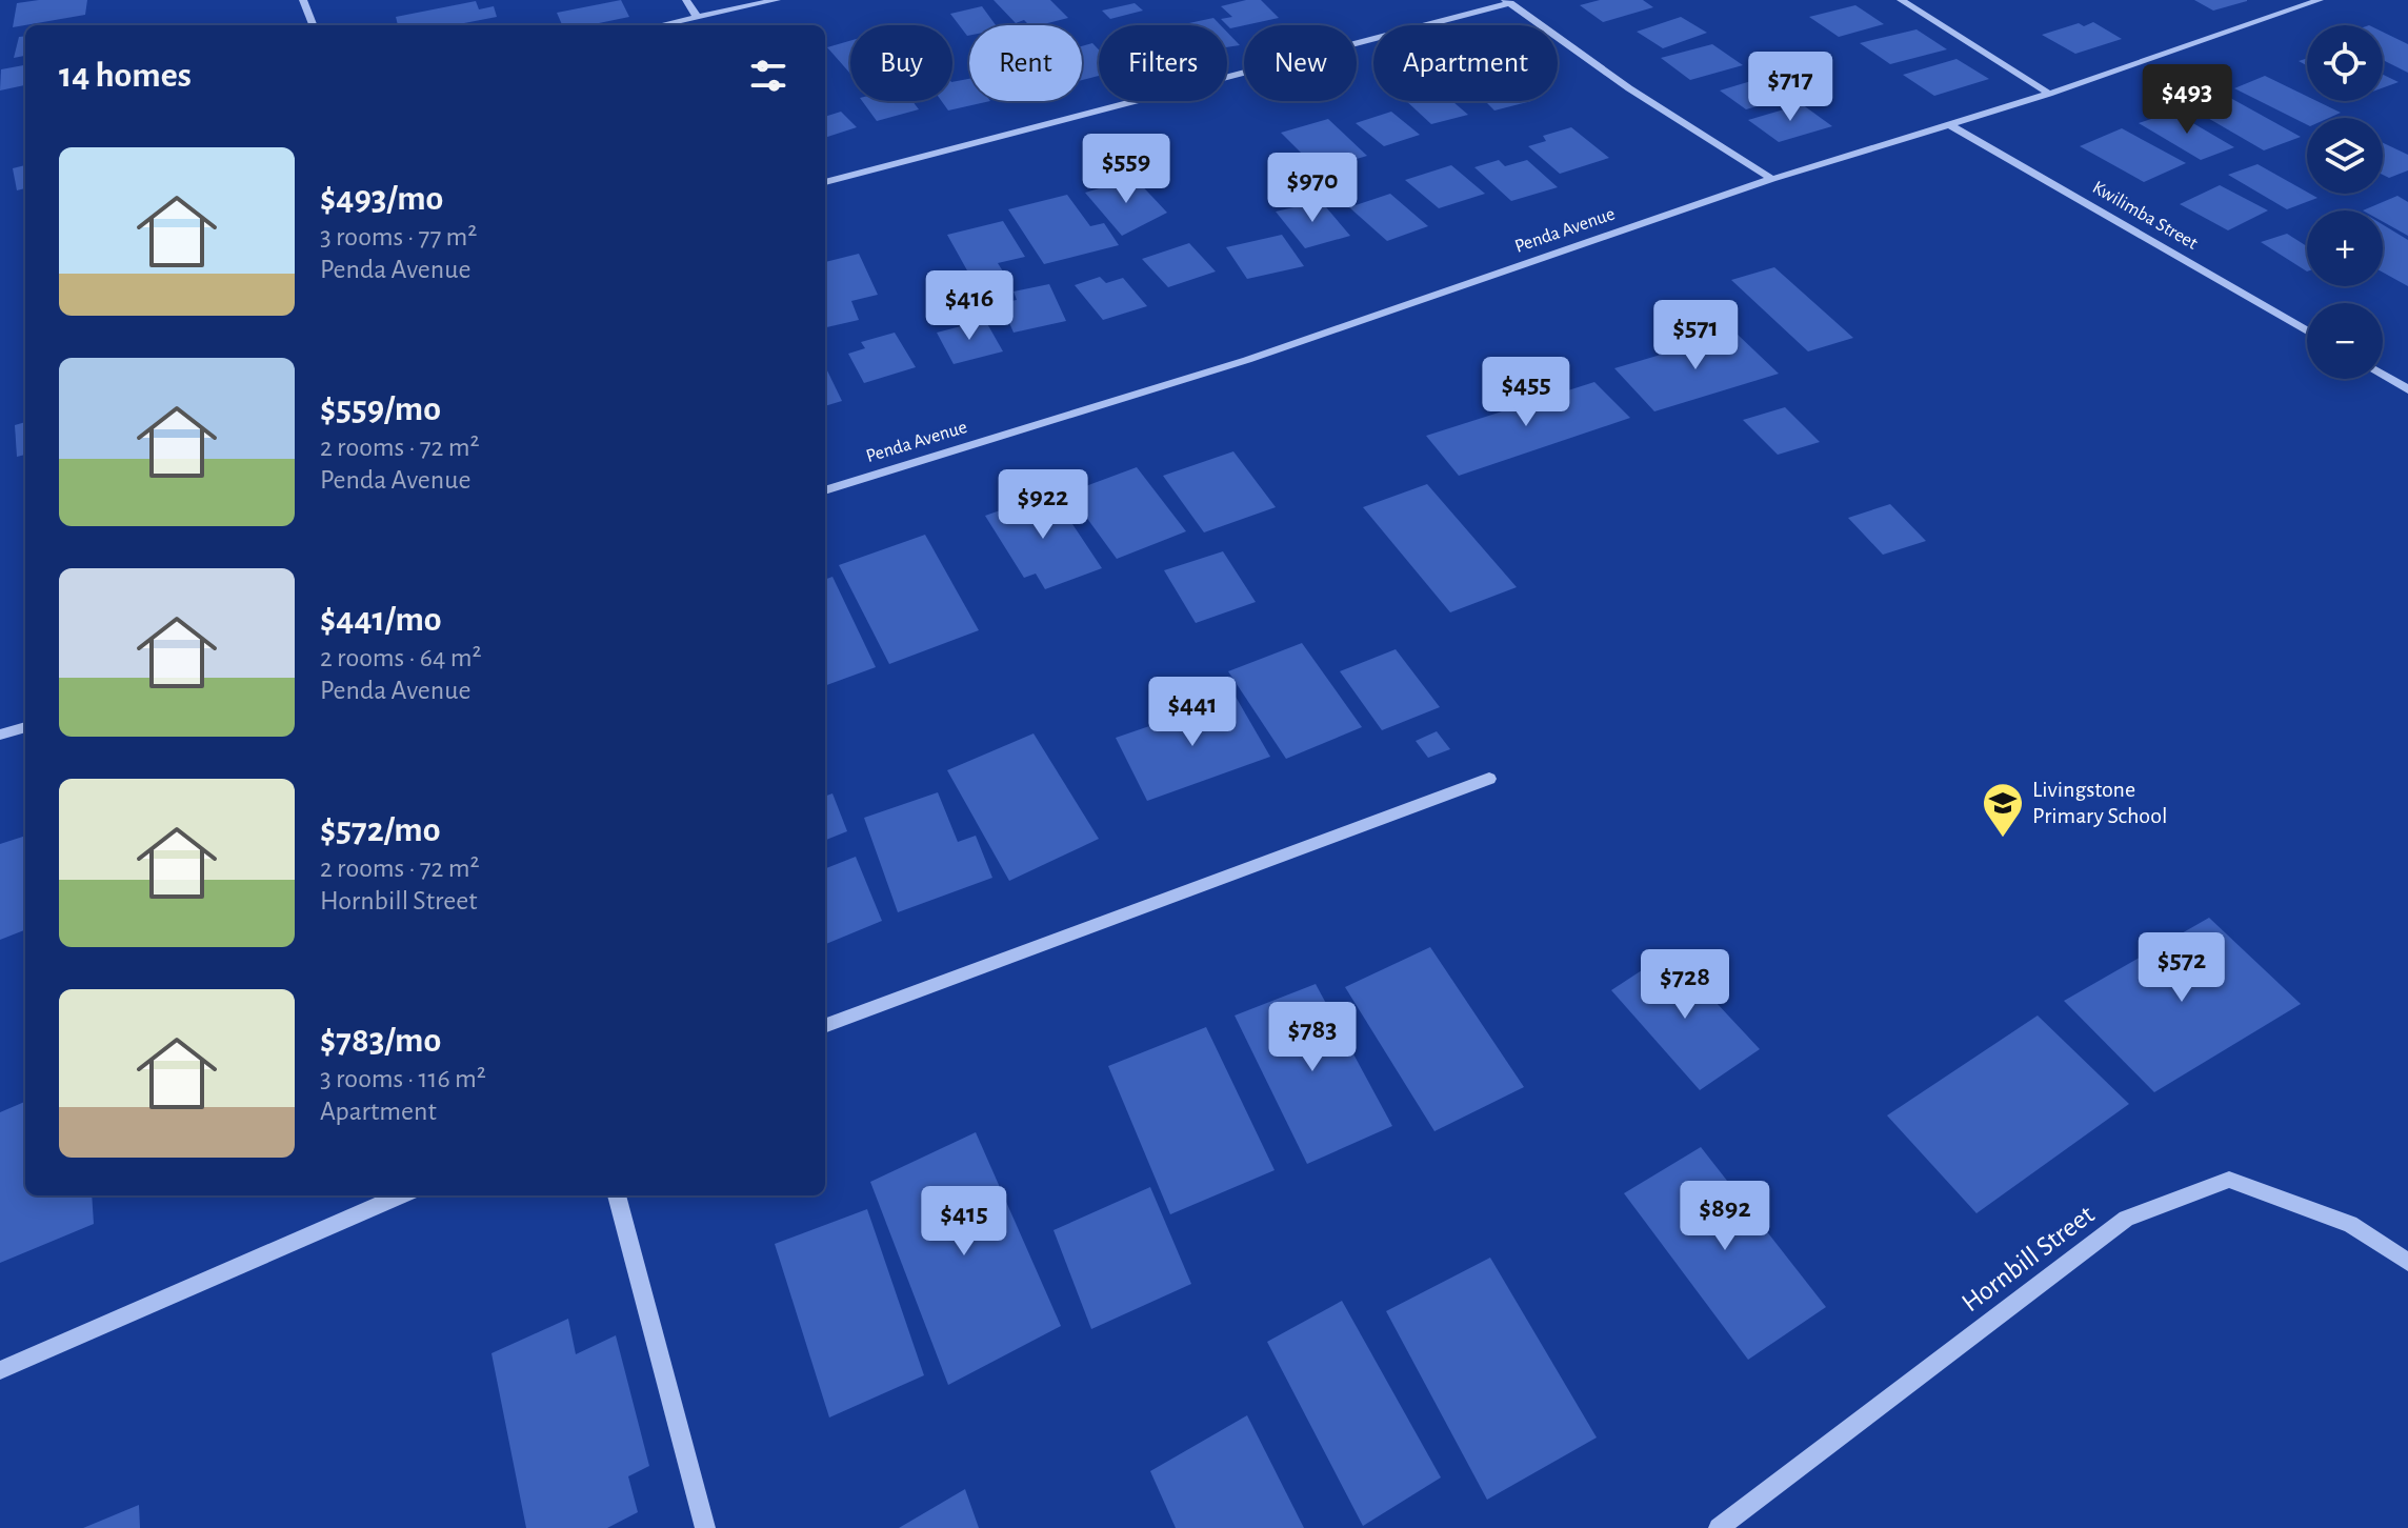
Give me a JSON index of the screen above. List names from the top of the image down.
{
  "streets": {
    "street": ["Kwilimba Street", "Penda Avenue", "Hornbill Street"]
  },
  "crossings": [
    ["Kwilimba Street", "Penda Avenue"]
  ],
  "places": {
    "school or university": ["Livingstone Primary School"]
  },
  "page": {
    "map_buttons": ["+", "−"],
    "chip": [
      "Buy",
      "Rent",
      "Filters",
      "New",
      "Apartment"
    ],
    "heading": "14 homes",
    "price": [
      "$717",
      "$493",
      "$559",
      "$970",
      "$416",
      "$571",
      "$455",
      "$922",
      "$441",
      "$572",
      "$728",
      "$783",
      "$892",
      "$415"
    ],
    "list": [
      {
        "name": "$493/mo",
        "note": "3 rooms · 77 m² · Penda Avenue"
      },
      {
        "name": "$559/mo",
        "note": "2 rooms · 72 m² · Penda Avenue"
      },
      {
        "name": "$441/mo",
        "note": "2 rooms · 64 m² · Penda Avenue"
      },
      {
        "name": "$572/mo",
        "note": "2 rooms · 72 m² · Hornbill Street"
      },
      {
        "name": "$783/mo",
        "note": "3 rooms · 116 m² · Apartment"
      }
    ]
  }
}
